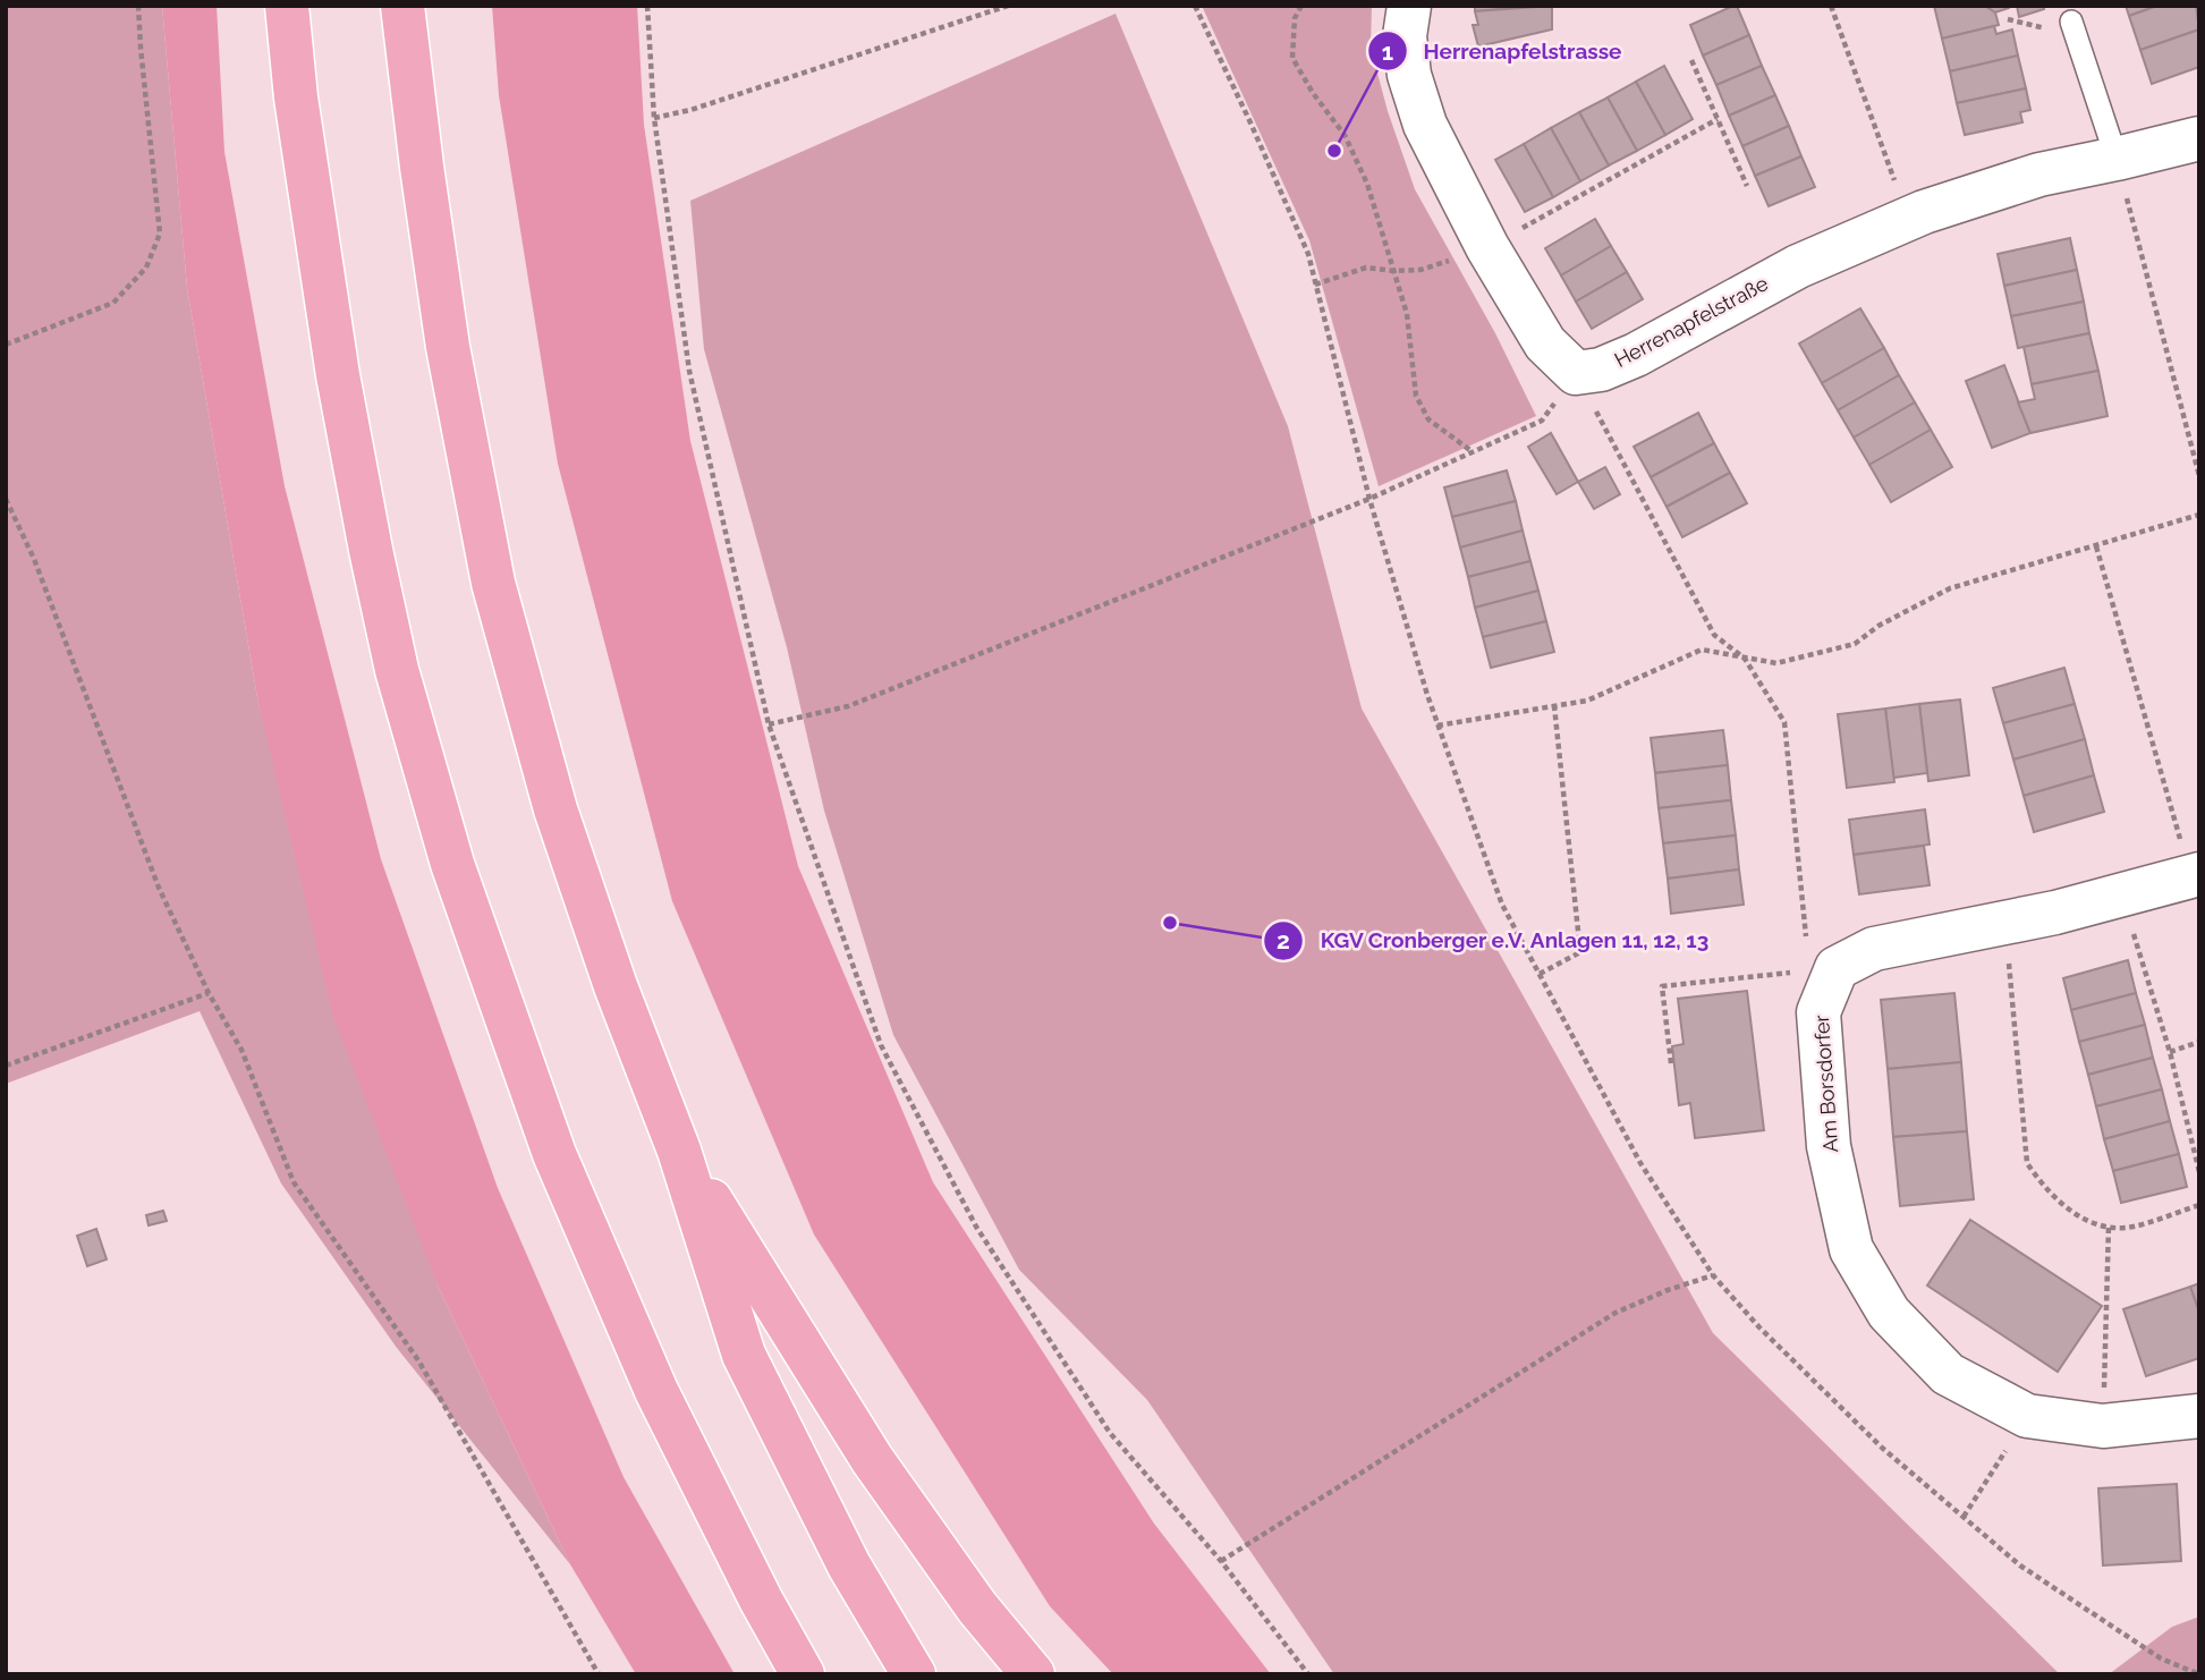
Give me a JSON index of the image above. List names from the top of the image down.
{
  "streets": {
    "street": ["Herrenapfelstraße", "Am Borsdorfer"]
  },
  "places": ["Herrenapfelstrasse", "KGV Cronberger e.V. Anlagen 11, 12, 13"]
}
